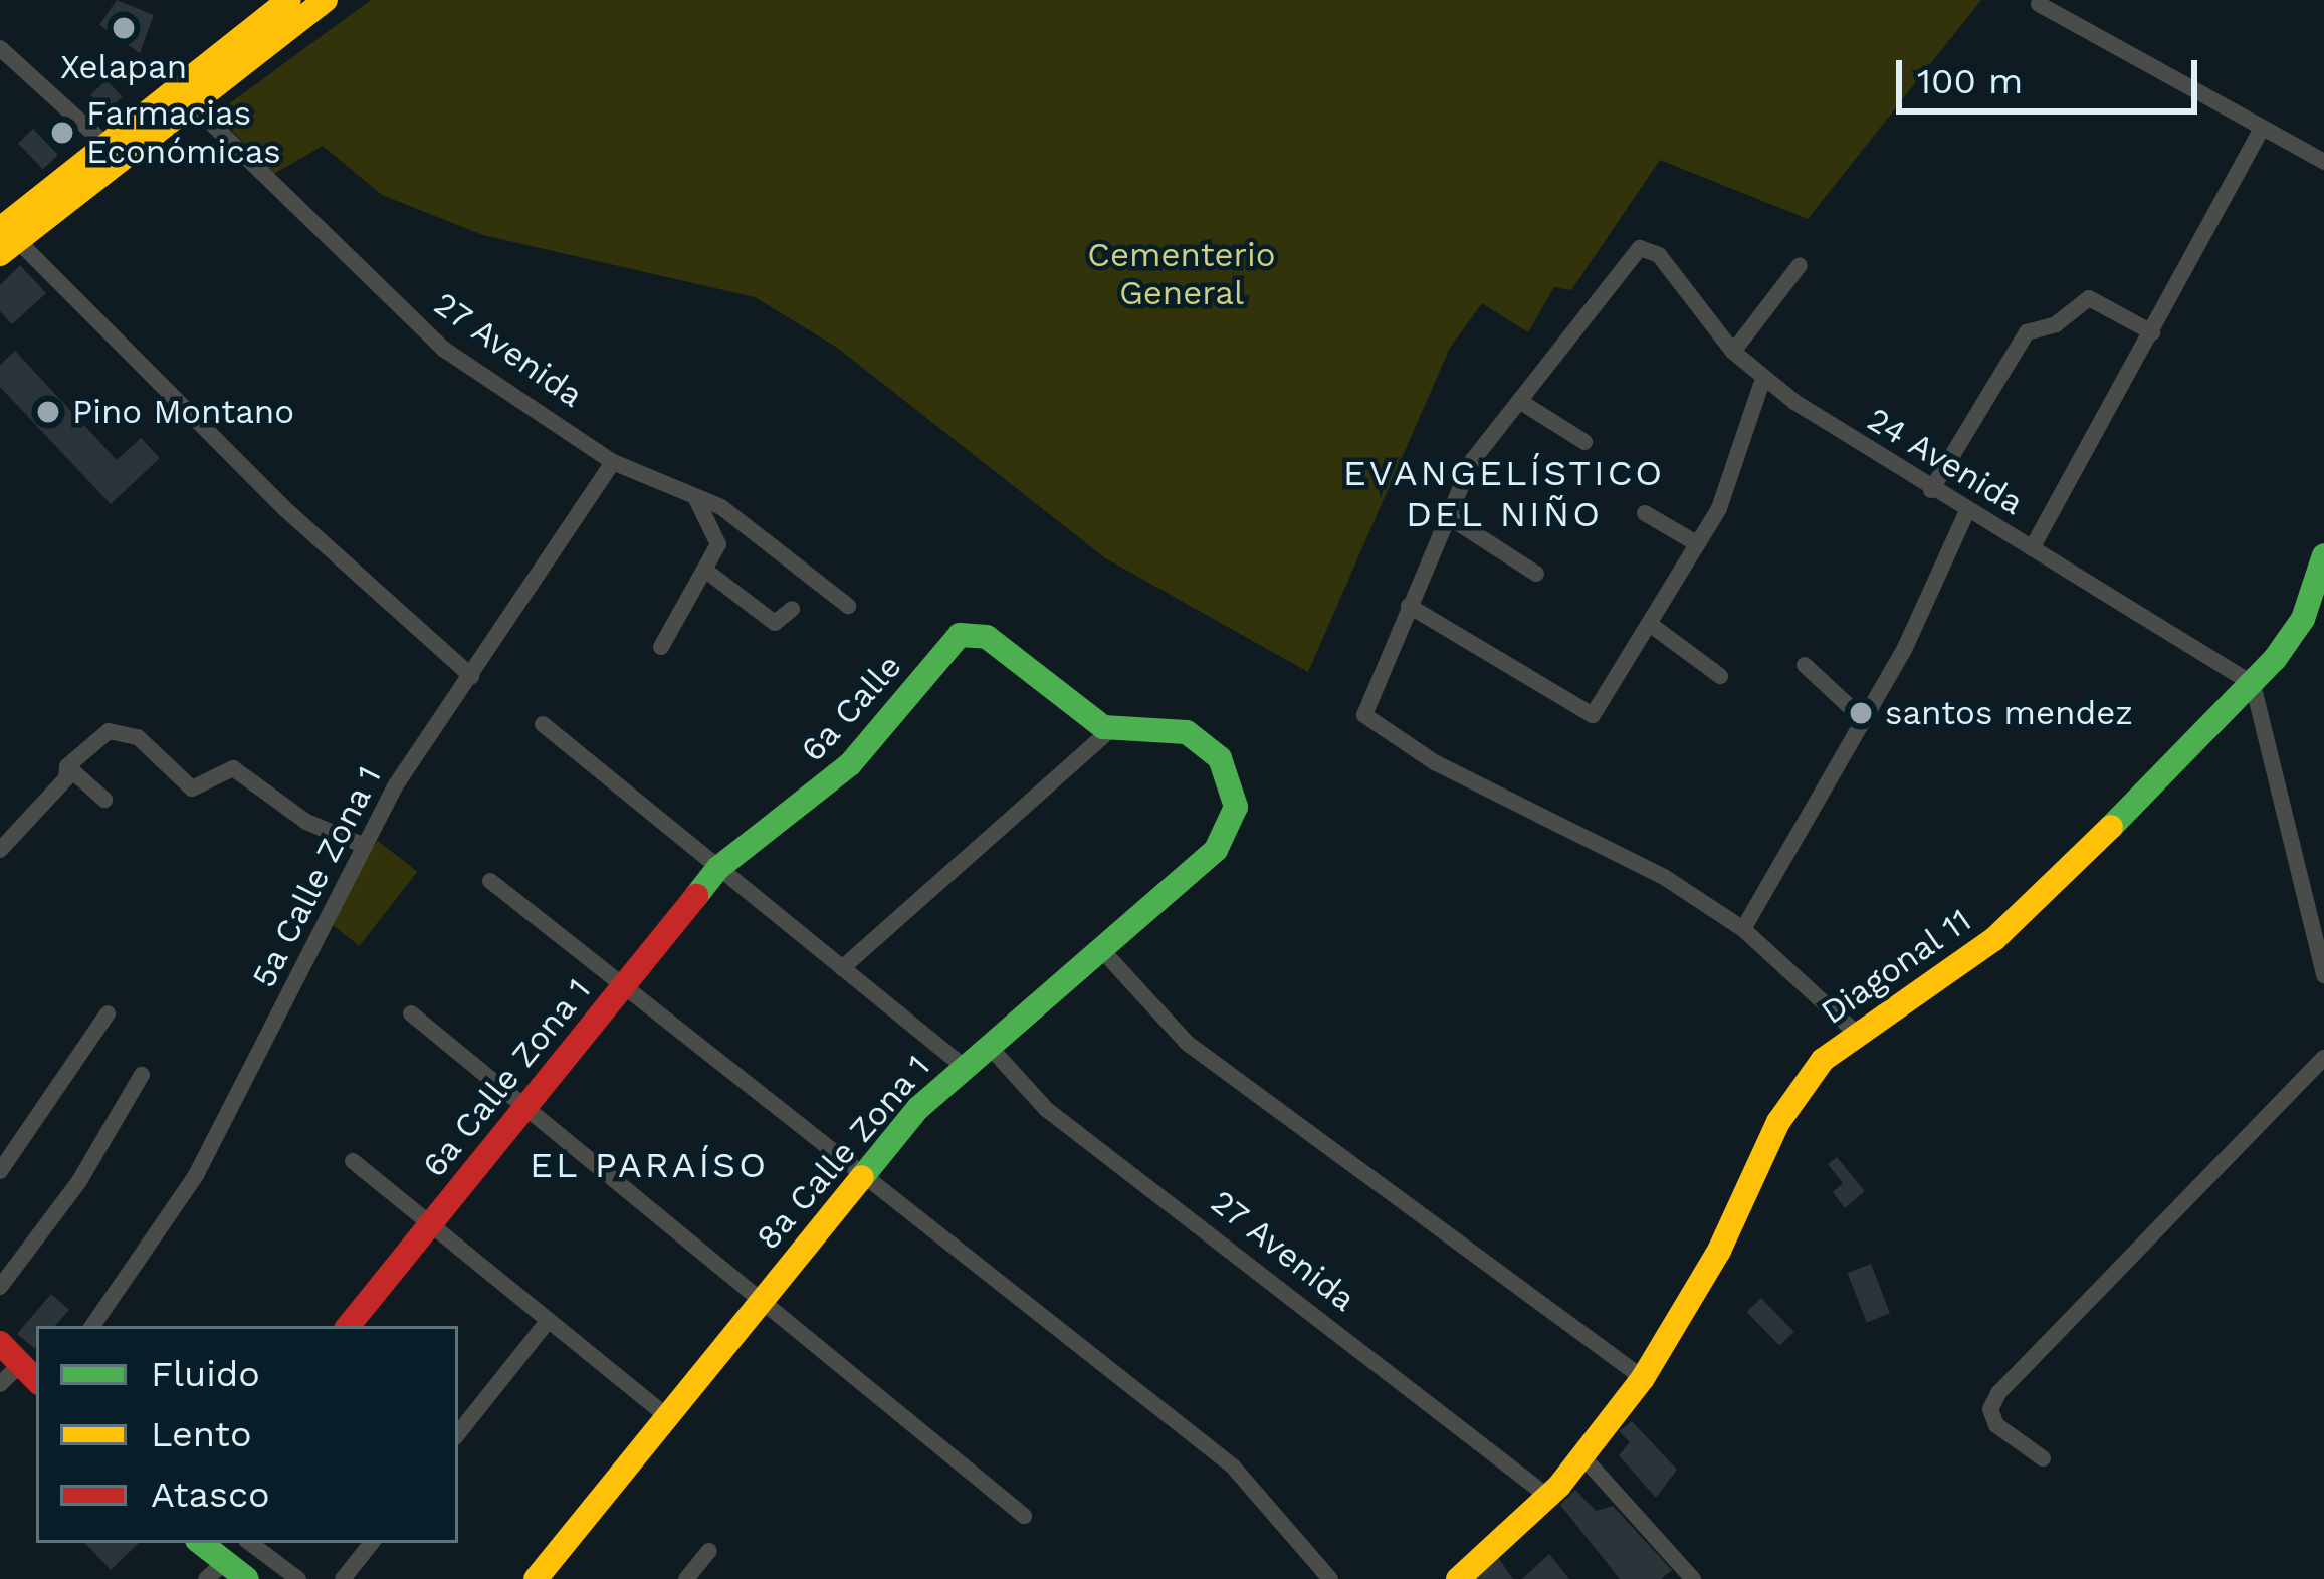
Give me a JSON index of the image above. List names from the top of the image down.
{
  "streets": {
    "street": [
      "27 Avenida",
      "24 Avenida",
      "6a Calle",
      "5a Calle Zona 1",
      "Diagonal 11",
      "6a Calle Zona 1",
      "8a Calle Zona 1"
    ]
  },
  "crossings": [
    ["27 Avenida", "5a Calle Zona 1"],
    ["27 Avenida", "Diagonal 11"],
    ["27 Avenida", "8a Calle Zona 1"],
    ["24 Avenida", "Diagonal 11"],
    ["6a Calle", "6a Calle Zona 1"],
    ["6a Calle", "8a Calle Zona 1"]
  ],
  "districts": ["EVANGELÍSTICO DEL NIÑO", "EL PARAÍSO"],
  "parks": ["Cementerio General"],
  "places": [
    "Xelapan",
    "Farmacias Económicas",
    "Pino Montano",
    "santos mendez"
  ],
  "legend": ["Fluido", "Lento", "Atasco"],
  "scale_bar": "100 m"
}
